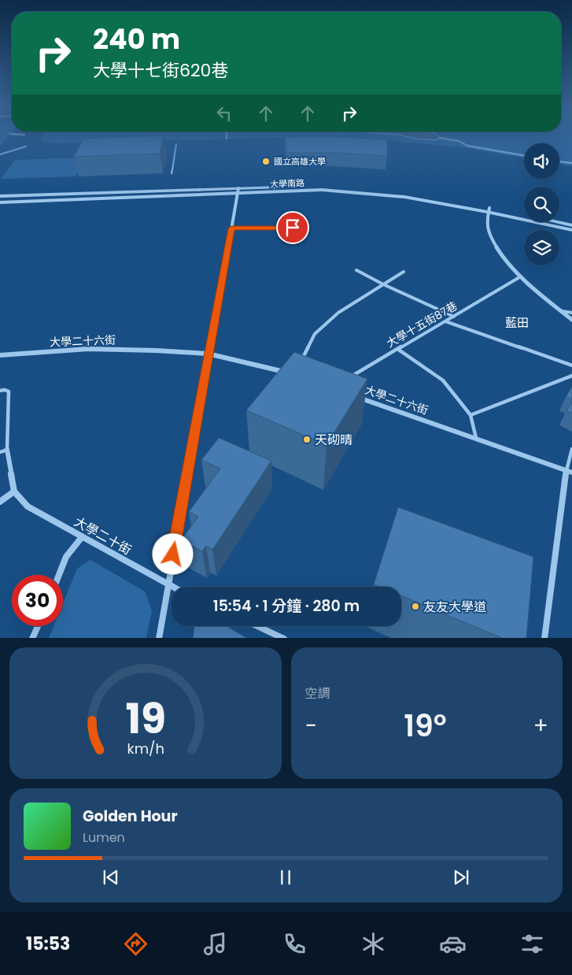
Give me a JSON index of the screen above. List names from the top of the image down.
{
  "streets": {
    "street": ["大學南路", "大學二十六街", "大學二十街"],
    "lane": ["大學十五街87巷"]
  },
  "districts": ["藍田"],
  "places": ["國立高雄大學", "天砌晴", "友友大學道"],
  "page": {
    "turn": ["240 m", "大學十七街620巷"],
    "limit": "30",
    "trip": "15:54 · 1 分鐘 · 280 m",
    "tile": "空調",
    "heat": ["−", "19°", "+"],
    "song": ["Golden Hour", "Lumen"],
    "tabs": "15:53",
    "gauge": ["19", "km/h"]
  }
}
